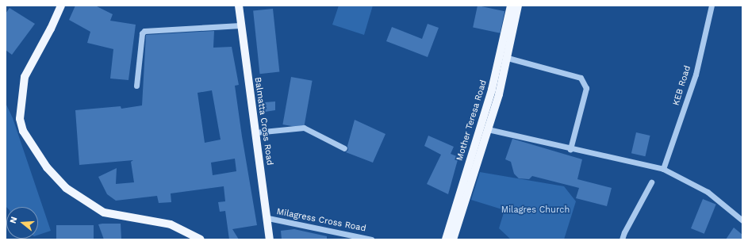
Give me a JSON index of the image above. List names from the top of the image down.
{
  "streets": {
    "main road": ["Mother Teresa Road", "Balmatta Cross Road"],
    "street": ["KEB Road", "Milagress Cross Road"]
  },
  "crossings": [
    ["Balmatta Cross Road", "Milagress Cross Road"]
  ],
  "parks": ["Milagres Church"],
  "north": "left"
}
